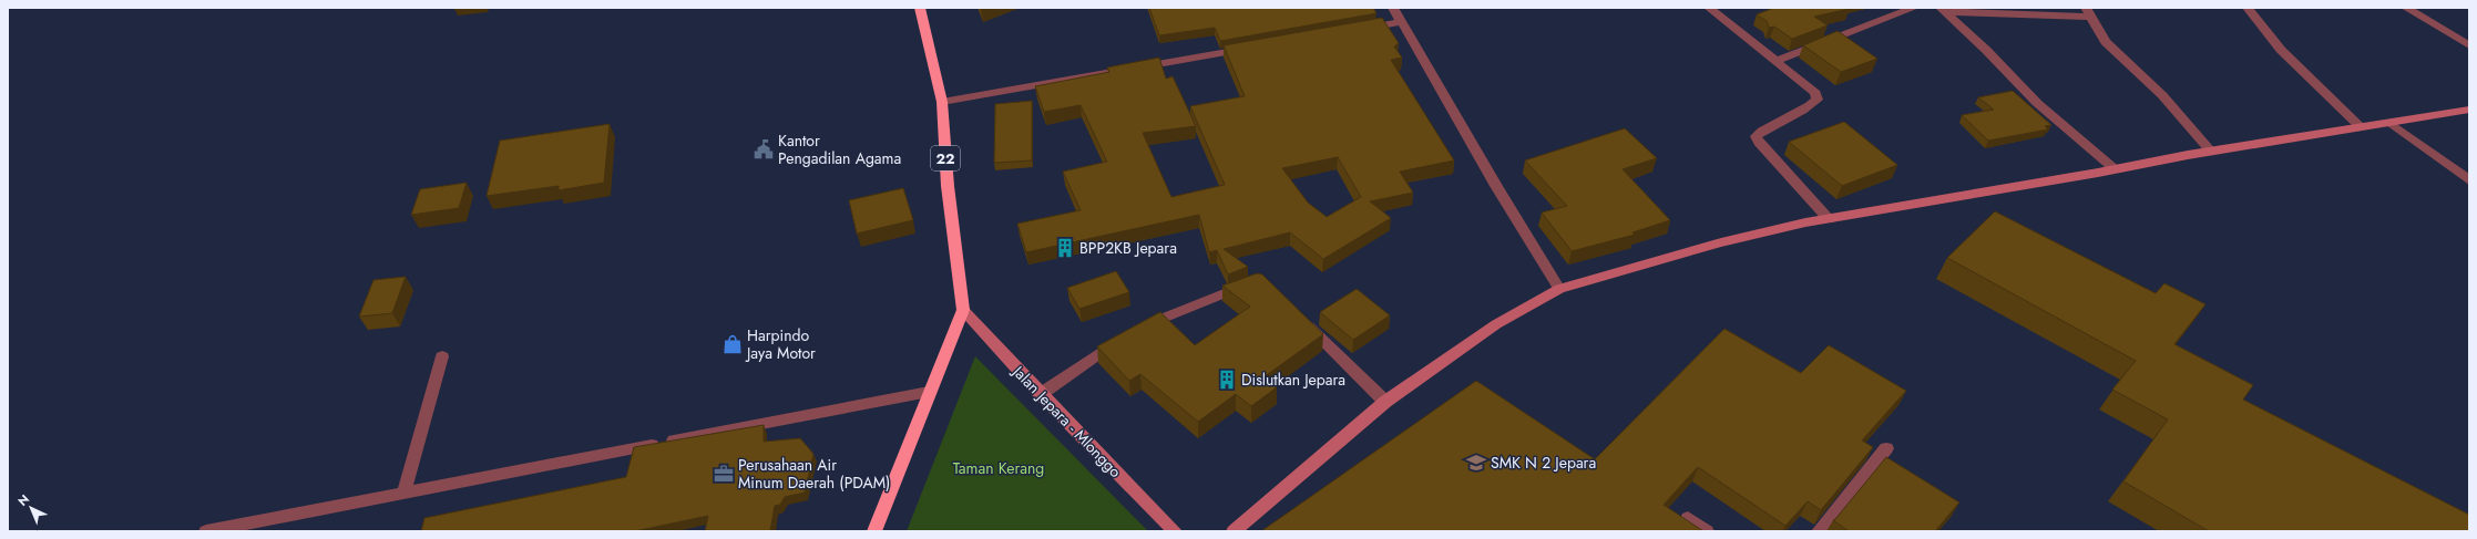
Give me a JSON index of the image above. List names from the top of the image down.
{
  "streets": {
    "highway": ["22"],
    "street": ["Jalan Jepara - Mlonggo"]
  },
  "crossings": [
    ["22", "Jalan Jepara - Mlonggo"]
  ],
  "parks": ["Taman Kerang"],
  "places": {
    "public building": ["Kantor Pengadilan Agama"],
    "building": ["BPP2KB Jepara", "Dislutkan Jepara"],
    "shop": ["Harpindo Jaya Motor"],
    "school or university": ["SMK N 2 Jepara"],
    "office": ["Perusahaan Air Minum Daerah (PDAM)"]
  },
  "north": "top left"
}
